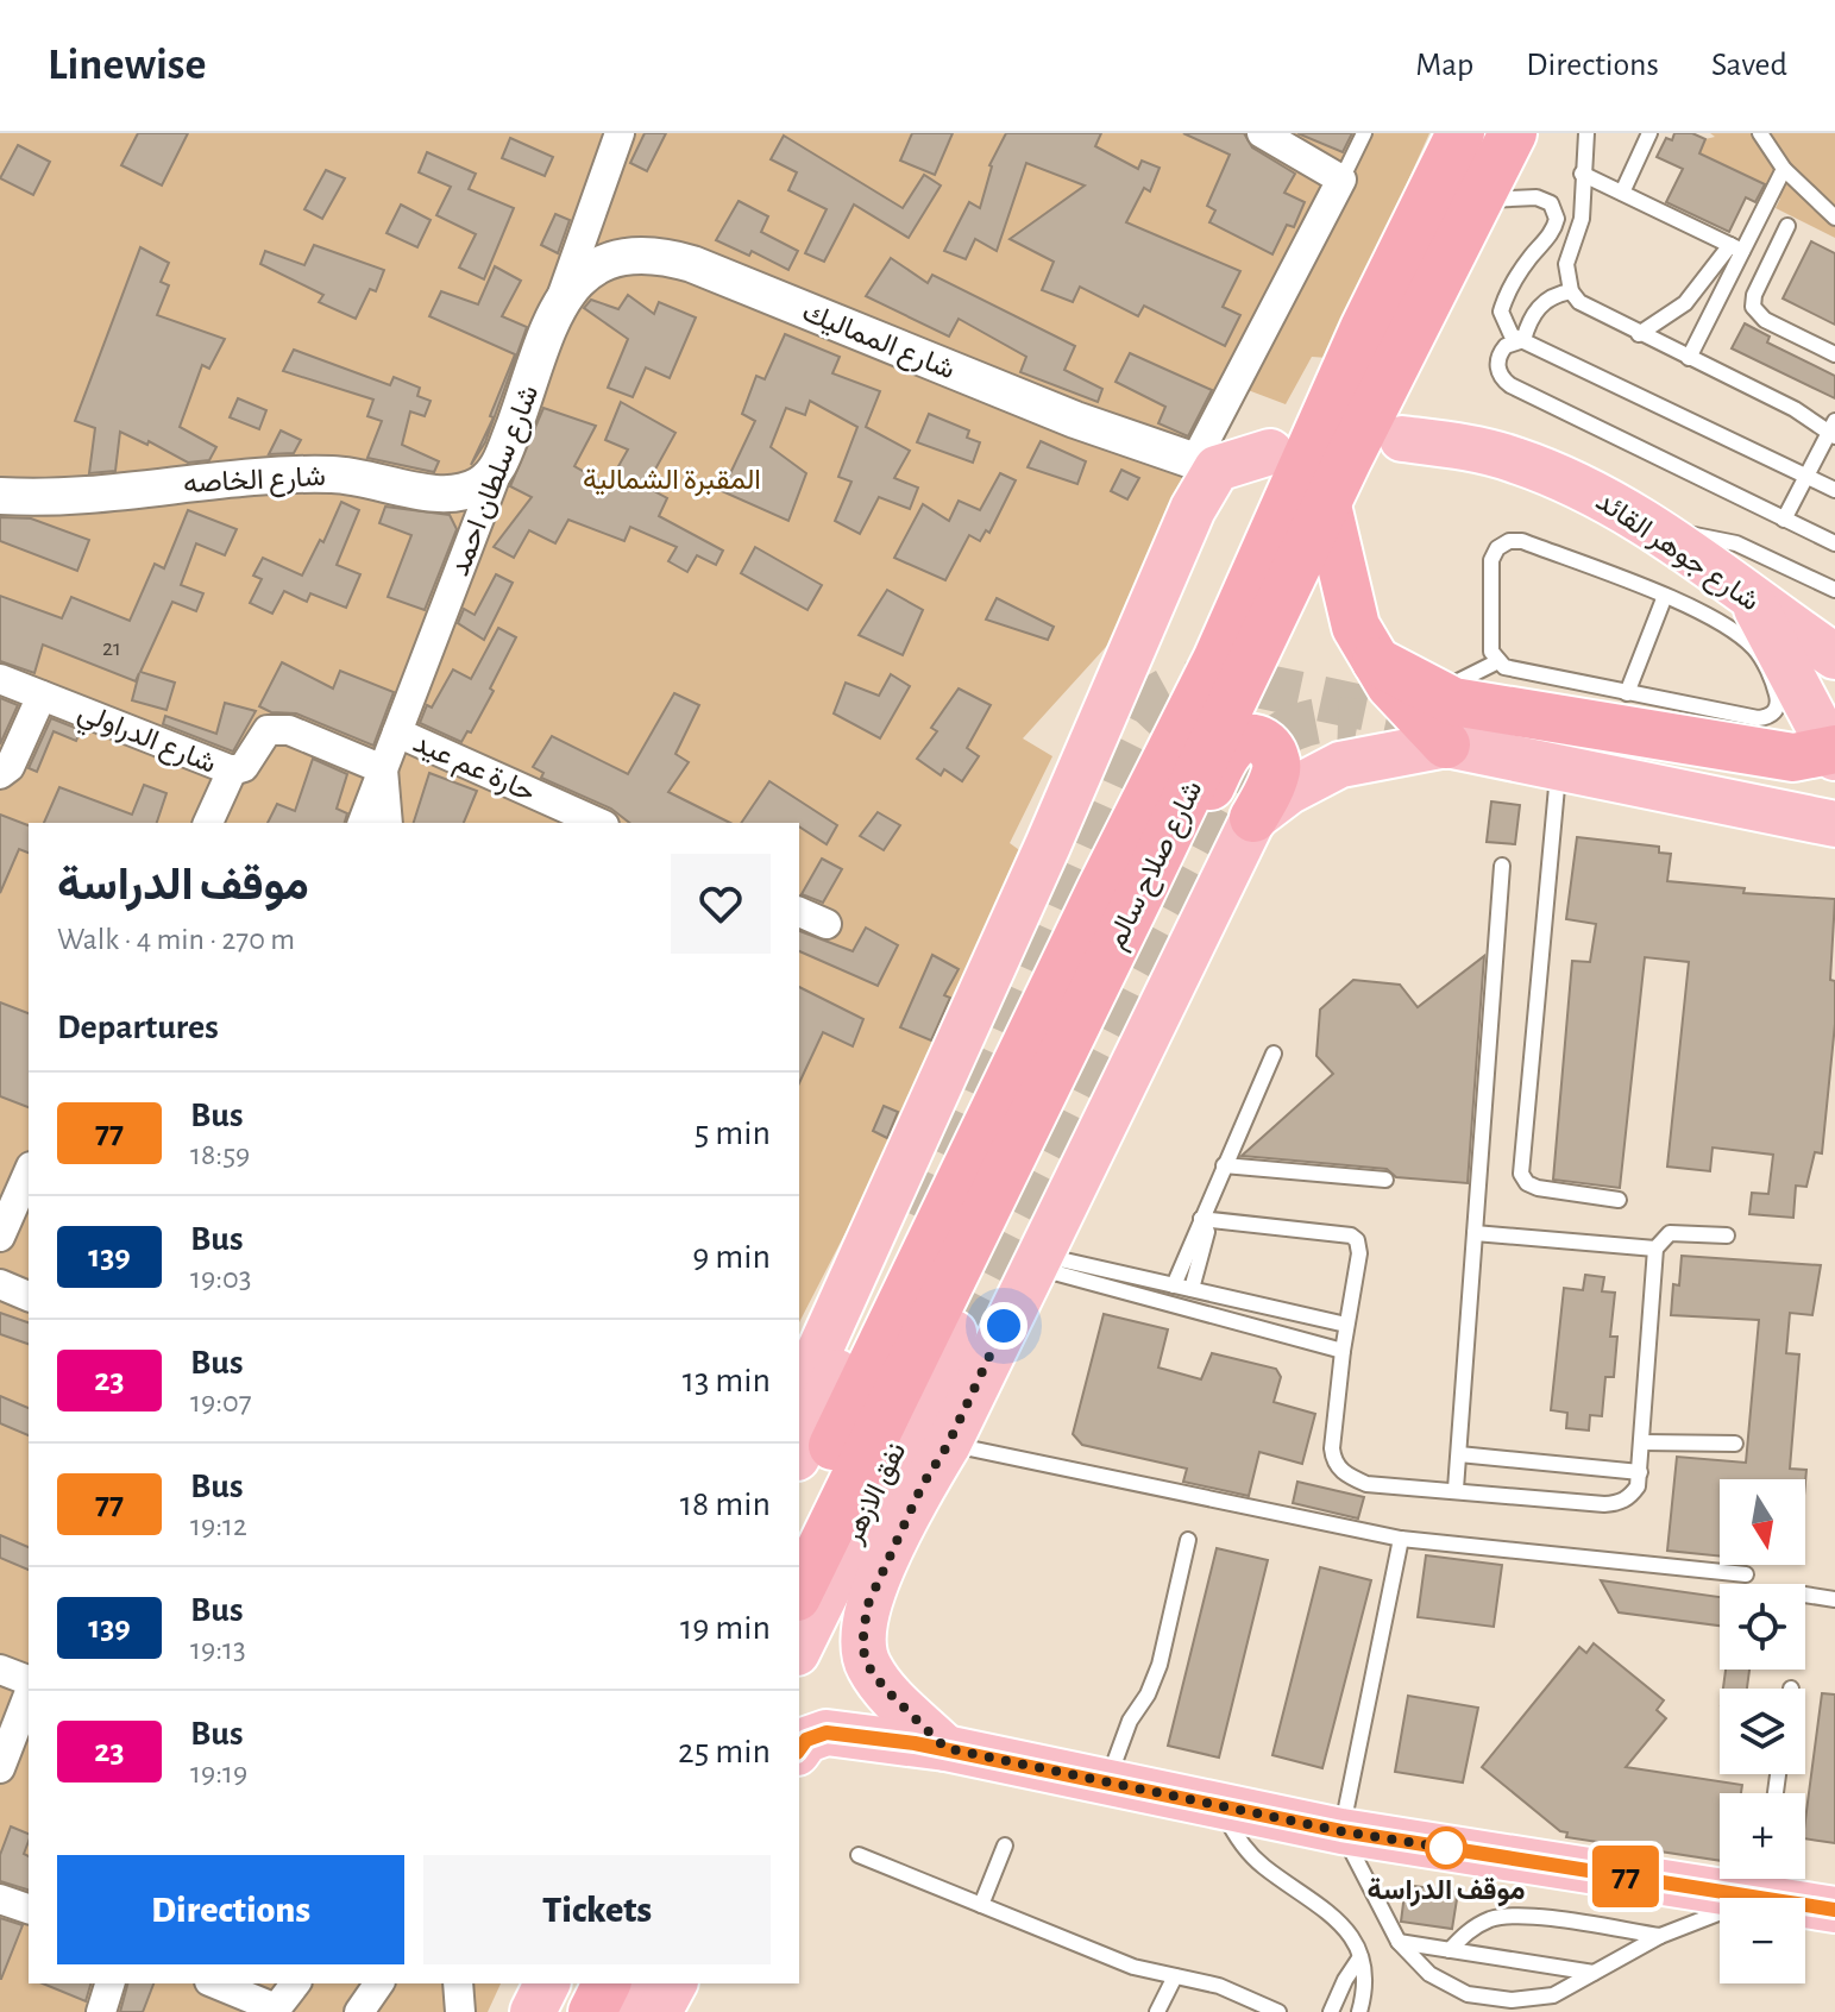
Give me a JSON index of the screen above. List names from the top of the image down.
{
  "streets": {
    "highway": ["شارع صلاح سالم"],
    "main road": ["شارع جوهر القائد", "نفق الازهر"],
    "street": [
      "شارع المماليك",
      "شارع الخاصه",
      "شارع سلطان احمد",
      "شارع الدراولي",
      "حارة عم عيد"
    ]
  },
  "crossings": [
    ["شارع المماليك", "شارع سلطان احمد"],
    ["شارع الخاصه", "شارع سلطان احمد"],
    ["شارع سلطان احمد", "شارع الدراولي"],
    ["شارع سلطان احمد", "حارة عم عيد"]
  ],
  "parks": ["المقبرة الشمالية"],
  "places": ["موقف الدراسة"],
  "lines": ["bus line 77"],
  "house_numbers": ["21"],
  "north": "bottom",
  "page": {
    "header": "Linewise",
    "nav": ["Map", "Directions", "Saved"],
    "on_map": "77",
    "heading": [
      ["موقف الدراسة", "Walk · 4 min · 270 m"],
      "Departures"
    ],
    "list": [
      {
        "mark": "77",
        "name": "Bus",
        "note": "18:59",
        "value": "5 min"
      },
      {
        "mark": "139",
        "name": "Bus",
        "note": "19:03",
        "value": "9 min"
      },
      {
        "mark": "23",
        "name": "Bus",
        "note": "19:07",
        "value": "13 min"
      },
      {
        "mark": "77",
        "name": "Bus",
        "note": "19:12",
        "value": "18 min"
      },
      {
        "mark": "139",
        "name": "Bus",
        "note": "19:13",
        "value": "19 min"
      },
      {
        "mark": "23",
        "name": "Bus",
        "note": "19:19",
        "value": "25 min"
      }
    ],
    "map_buttons": ["+", "−"],
    "buttons": ["Directions", "Tickets"]
  }
}
